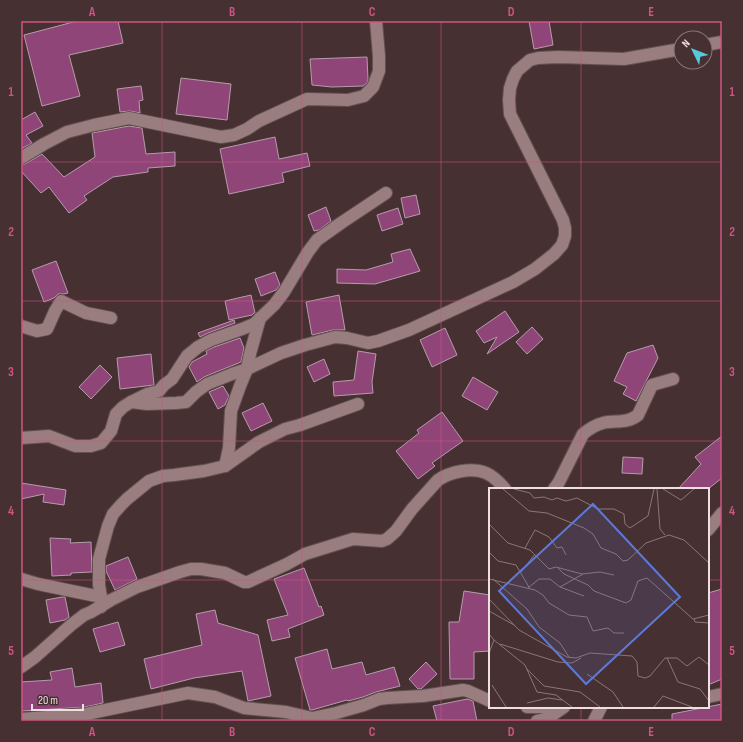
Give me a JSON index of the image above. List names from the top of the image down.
{
  "scale_bar": "20 m",
  "north": "top left",
  "grid": {
    "columns": [
      "A",
      "B",
      "C",
      "D",
      "E"
    ],
    "rows": [
      "1",
      "2",
      "3",
      "4",
      "5"
    ]
  }
}
